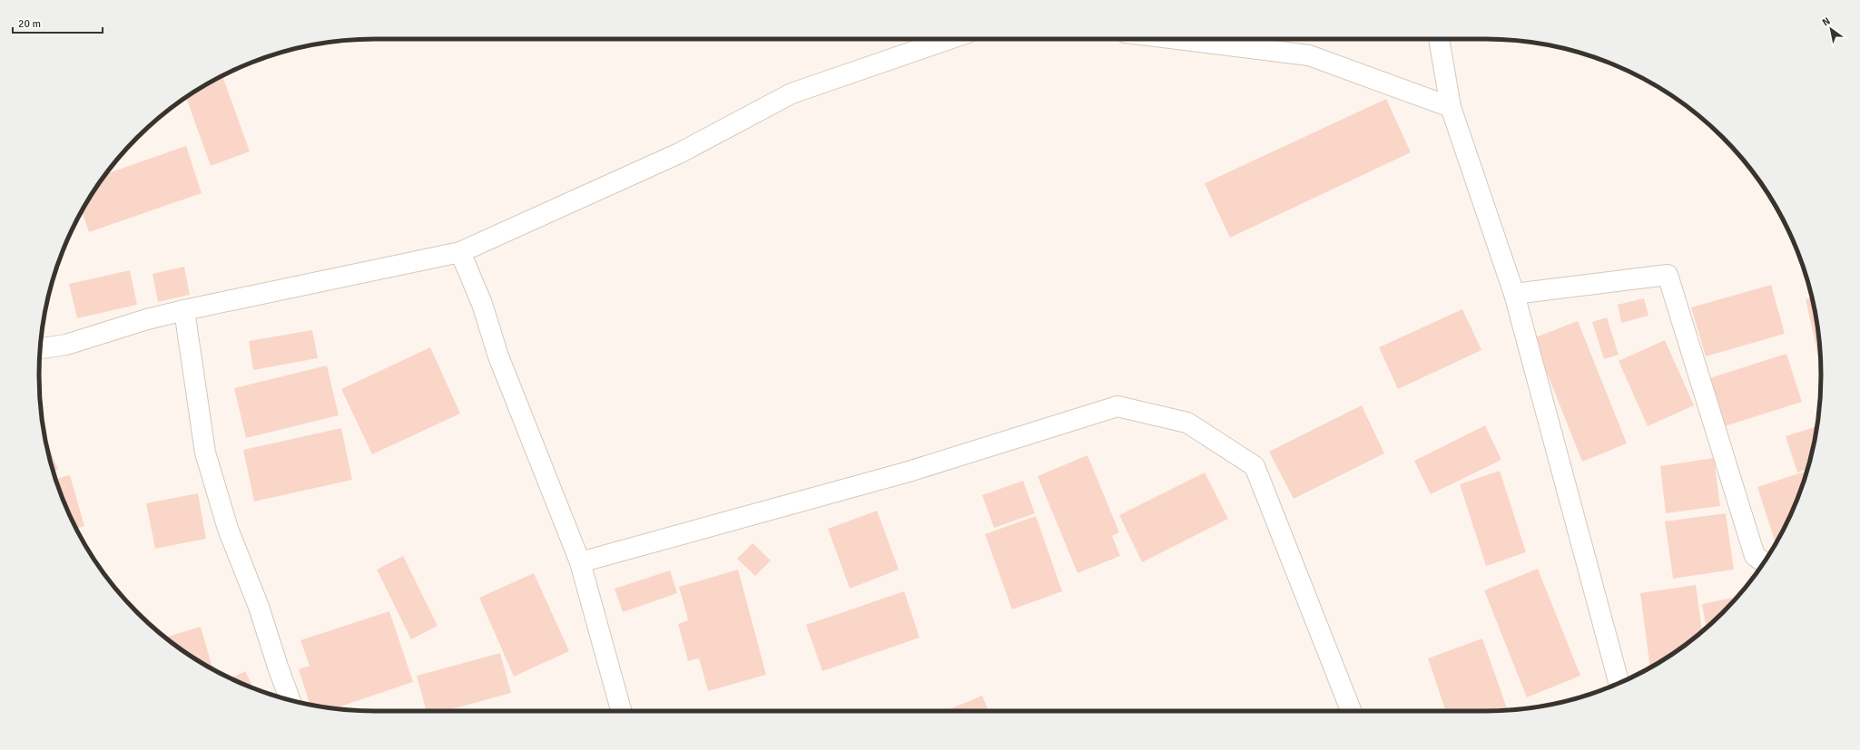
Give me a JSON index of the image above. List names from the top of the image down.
{
  "scale_bar": "20 m",
  "north": "top left"
}
